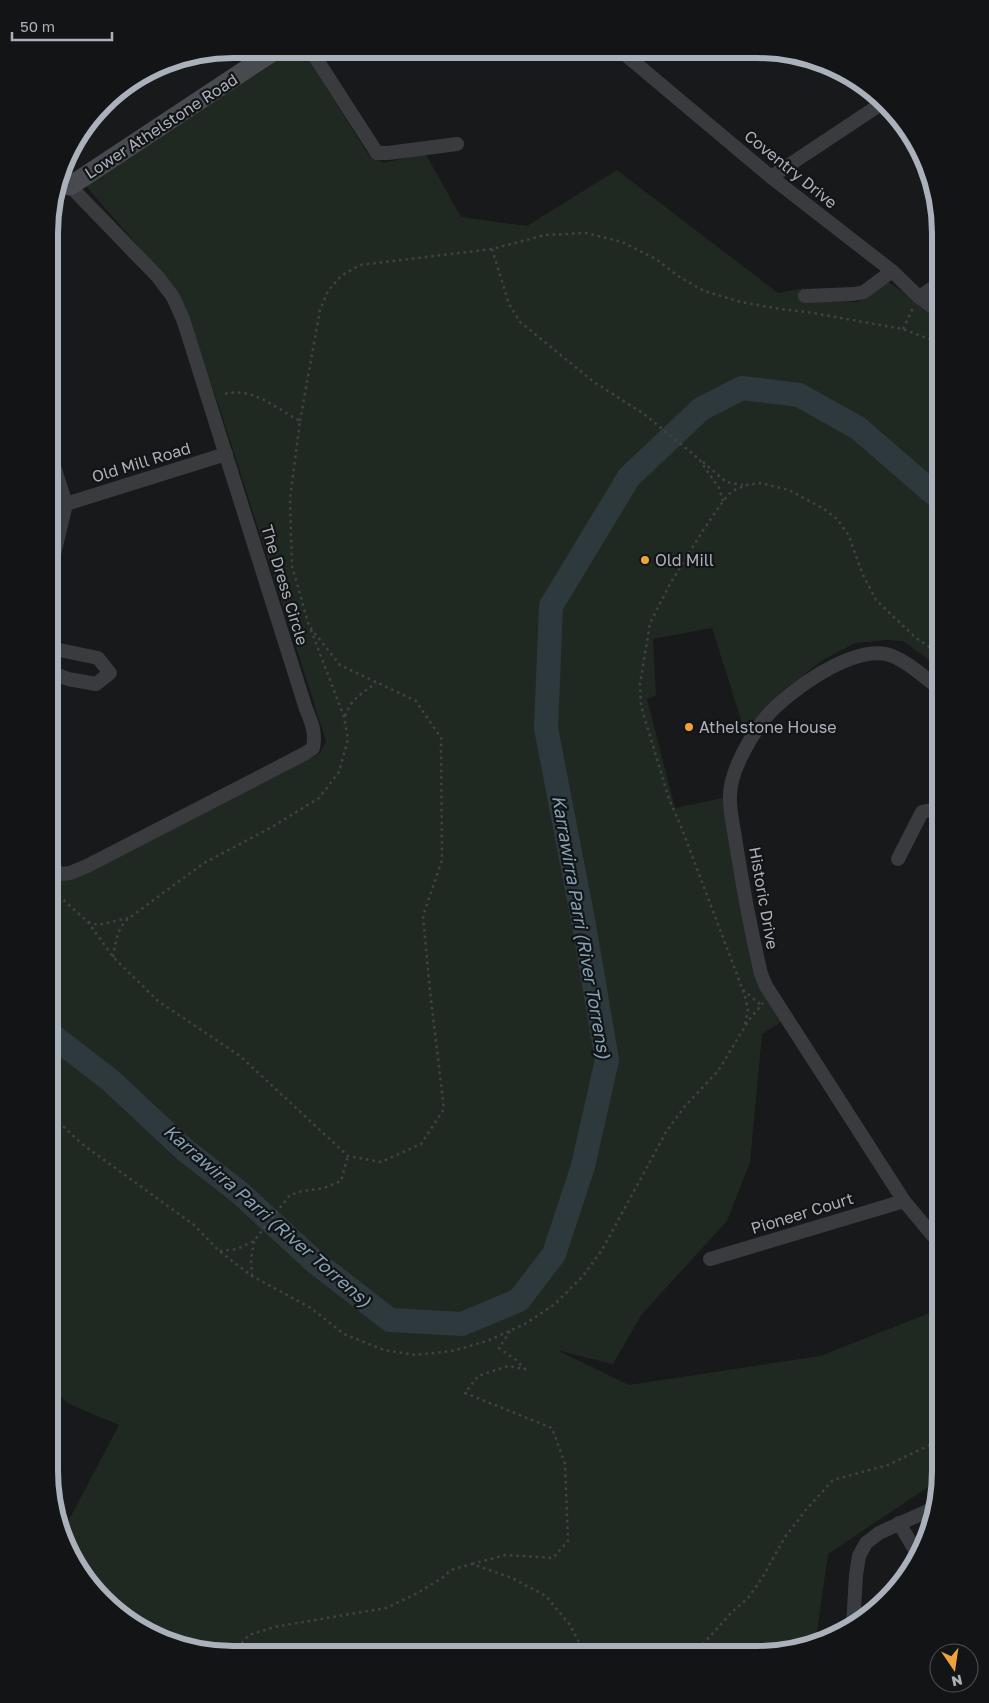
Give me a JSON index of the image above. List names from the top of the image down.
{
  "streets": {
    "street": [
      "Lower Athelstone Road",
      "Coventry Drive",
      "Old Mill Road",
      "The Dress Circle",
      "Historic Drive",
      "Pioneer Court"
    ]
  },
  "crossings": [
    ["Lower Athelstone Road", "The Dress Circle"],
    ["Old Mill Road", "The Dress Circle"],
    ["Historic Drive", "Pioneer Court"]
  ],
  "water": ["Karrawirra Parri (River Torrens)"],
  "places": ["Old Mill", "Athelstone House"],
  "scale_bar": "50 m",
  "north": "bottom"
}
